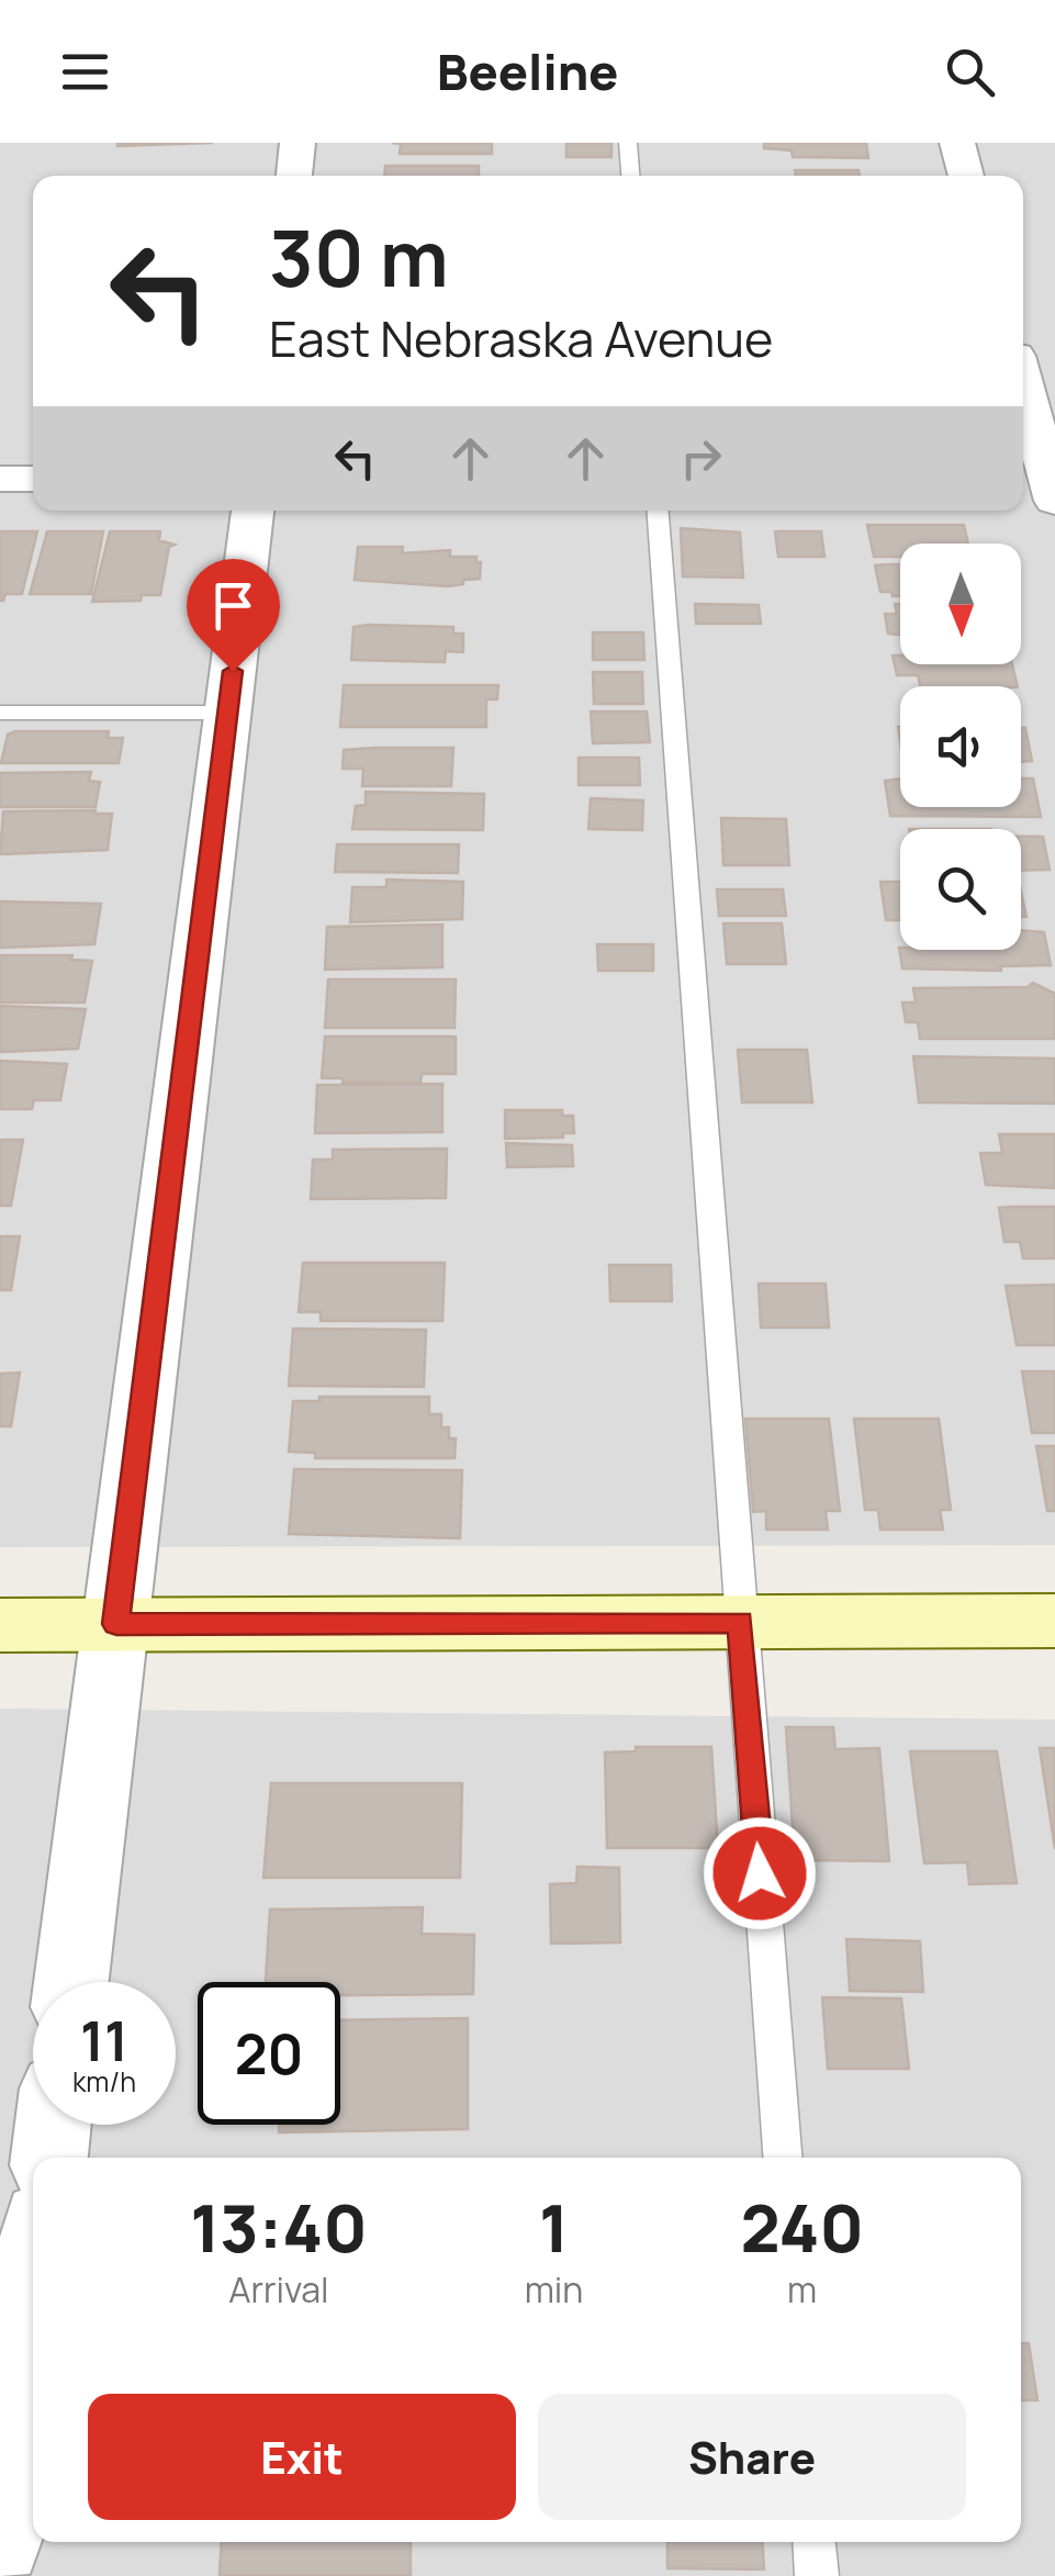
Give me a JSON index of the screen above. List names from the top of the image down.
{
  "north": "bottom",
  "page": {
    "header": "Beeline",
    "turn": ["30 m", "East Nebraska Avenue"],
    "speed": "11 km/h",
    "limit": "20",
    "eta": [
      "13:40",
      "Arrival",
      "1",
      "min",
      "240",
      "m"
    ],
    "buttons": ["Exit", "Share"]
  }
}
